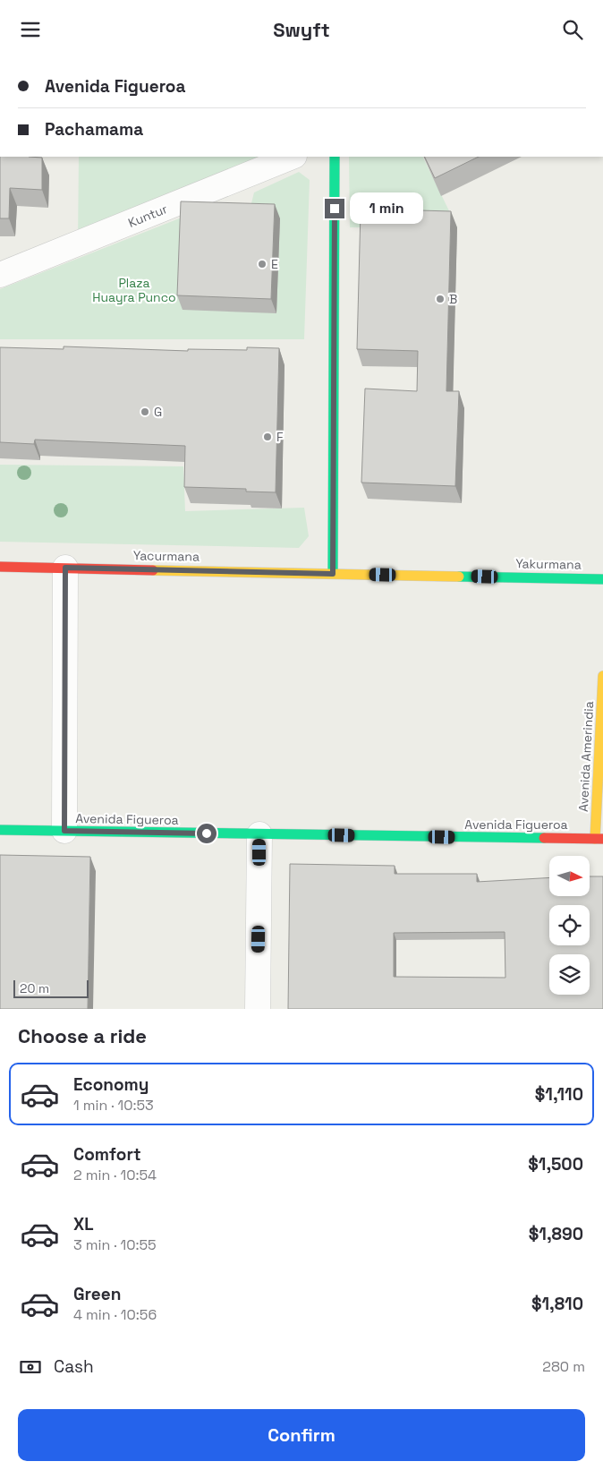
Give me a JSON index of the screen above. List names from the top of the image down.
{
  "streets": {
    "street": [
      "Kuntur",
      "Yacurmana",
      "Yakurmana",
      "Avenida Amerindia",
      "Avenida Figueroa"
    ]
  },
  "crossings": [
    ["Yacurmana", "Yakurmana"],
    ["Avenida Amerindia", "Avenida Figueroa"]
  ],
  "parks": ["Plaza Huayra Punco"],
  "places": [
    "E",
    "B",
    "G",
    "F"
  ],
  "scale_bar": "20 m",
  "north": "right",
  "page": {
    "header": "Swyft",
    "banner": ["Avenida Figueroa", "Pachamama"],
    "bubble": "1 min",
    "scale": "20 m",
    "heading": "Choose a ride",
    "list": [
      {
        "name": "Economy",
        "note": "1 min · 10:53",
        "value": "$1,110"
      },
      {
        "name": "Comfort",
        "note": "2 min · 10:54",
        "value": "$1,500"
      },
      {
        "name": "XL",
        "note": "3 min · 10:55",
        "value": "$1,890"
      },
      {
        "name": "Green",
        "note": "4 min · 10:56",
        "value": "$1,810"
      }
    ],
    "pay": ["Cash", "280 m"],
    "buttons": "Confirm"
  }
}
